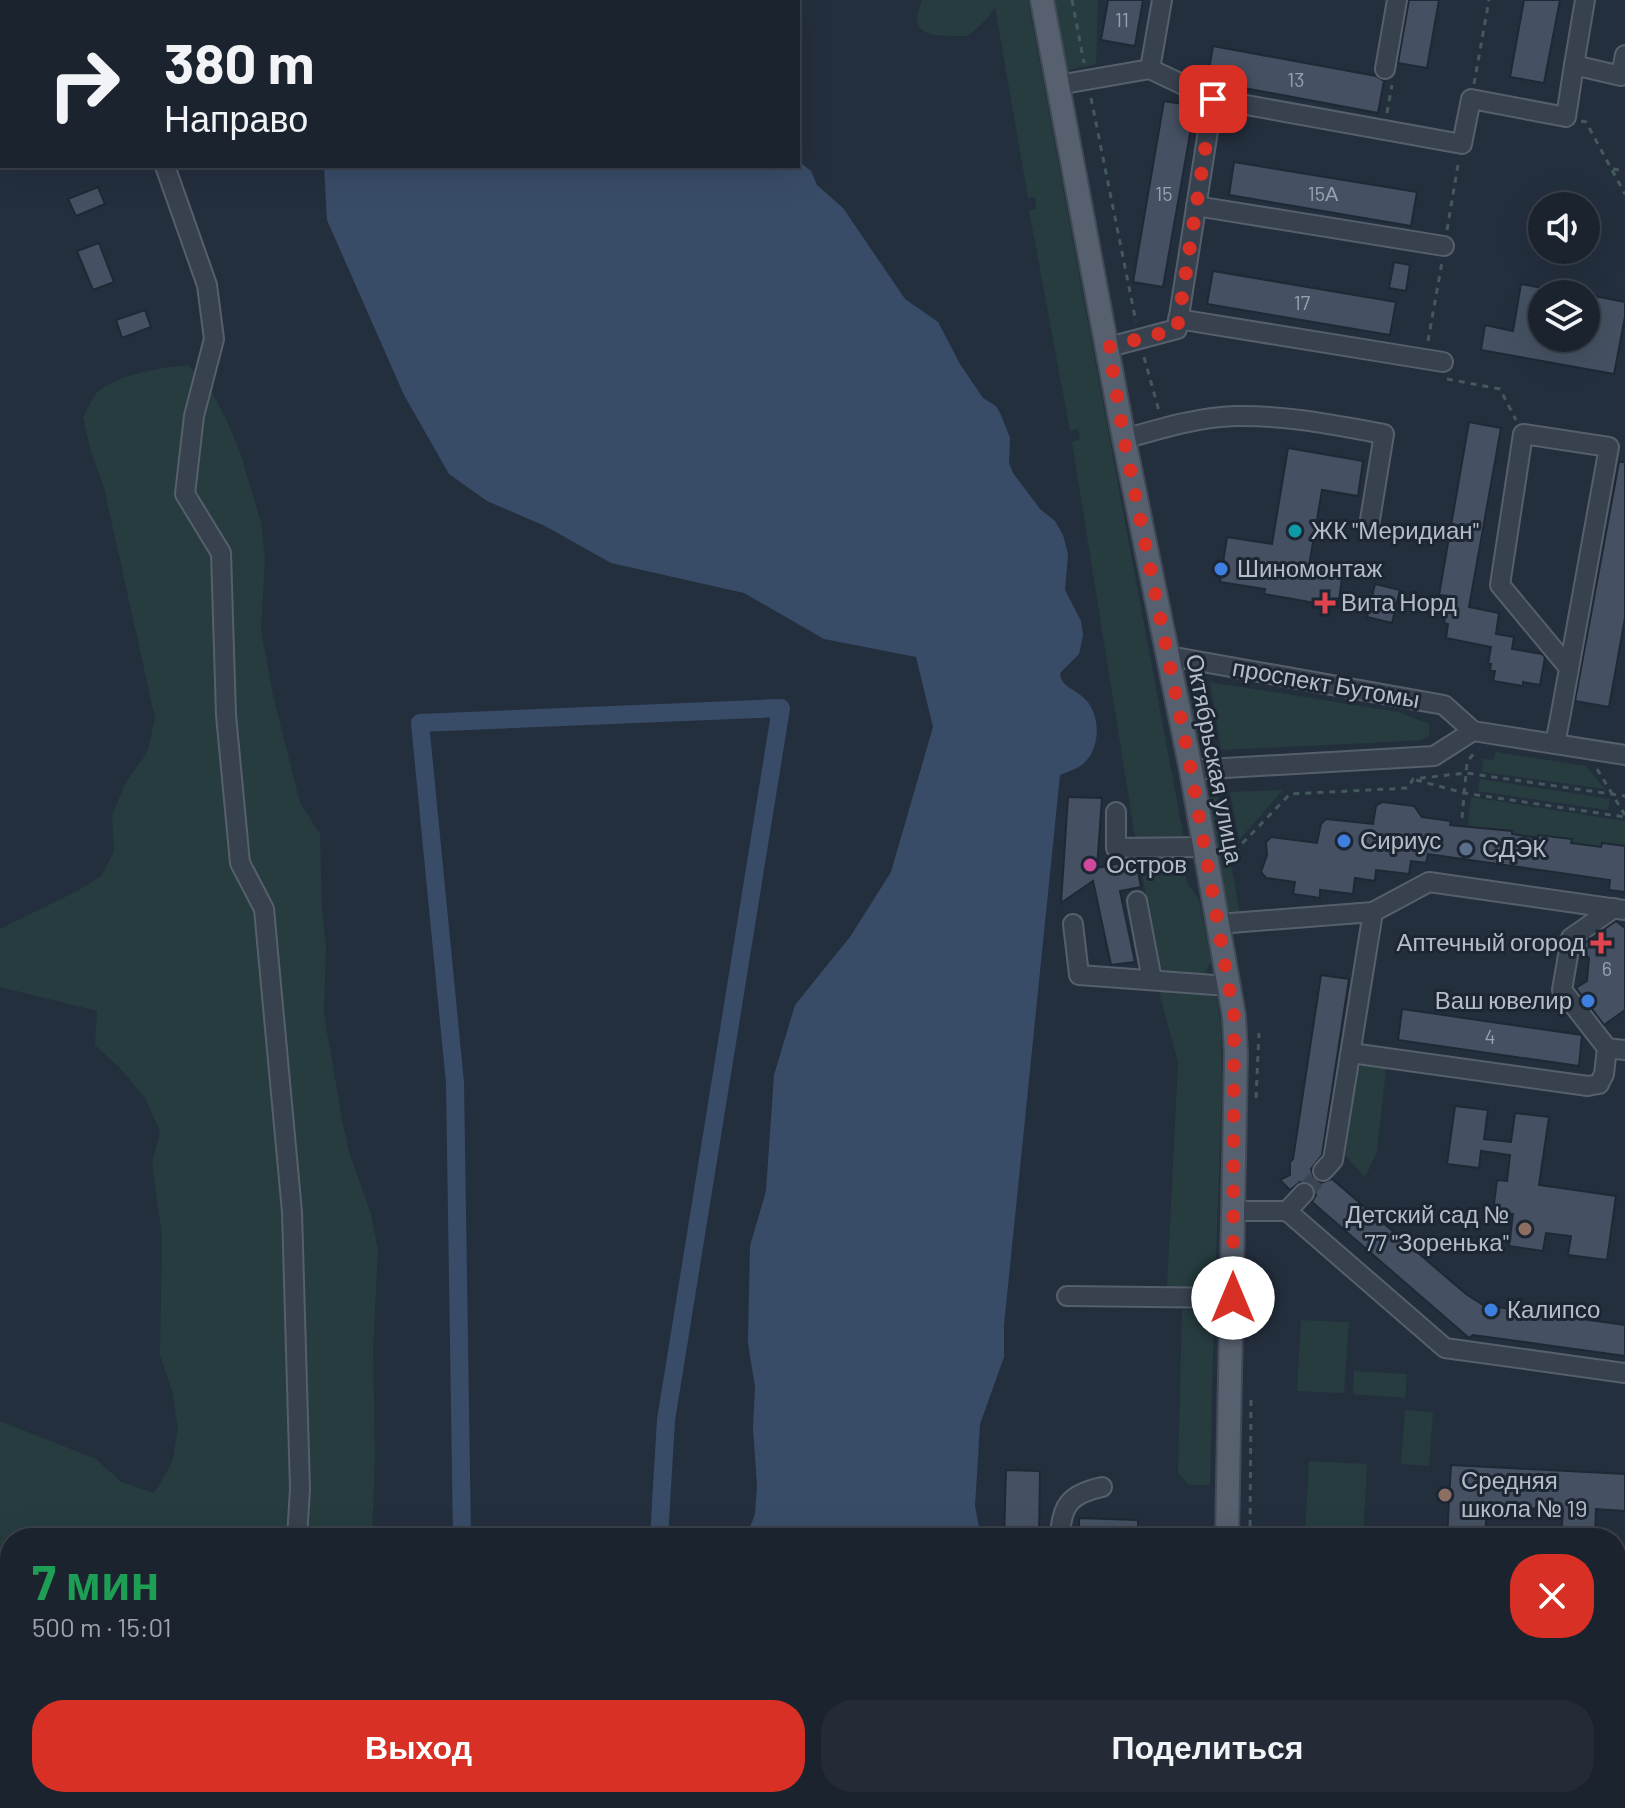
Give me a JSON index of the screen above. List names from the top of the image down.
{
  "streets": {
    "main road": ["Октябрьская улица"],
    "street": ["проспект Бутомы"]
  },
  "crossings": [
    ["проспект Бутомы", "Октябрьская улица"]
  ],
  "places": {
    "other": [
      "ЖК \"Меридиан\"",
      "Шиномонтаж",
      "Сириус",
      "СДЭК",
      "Остров",
      "Ваш ювелир",
      "Детский сад № 77 \"Зоренька\"",
      "Калипсо",
      "Средняя школа № 19"
    ],
    "health": ["Вита Норд", "Аптечный огород"]
  },
  "house_numbers": [
    "11",
    "13",
    "15",
    "15А",
    "17",
    "6",
    "4"
  ],
  "page": {
    "turn": ["380 m", "Направо"],
    "heading": ["7 мин", "500 m · 15:01"],
    "buttons": ["Выход", "Поделиться"]
  }
}
